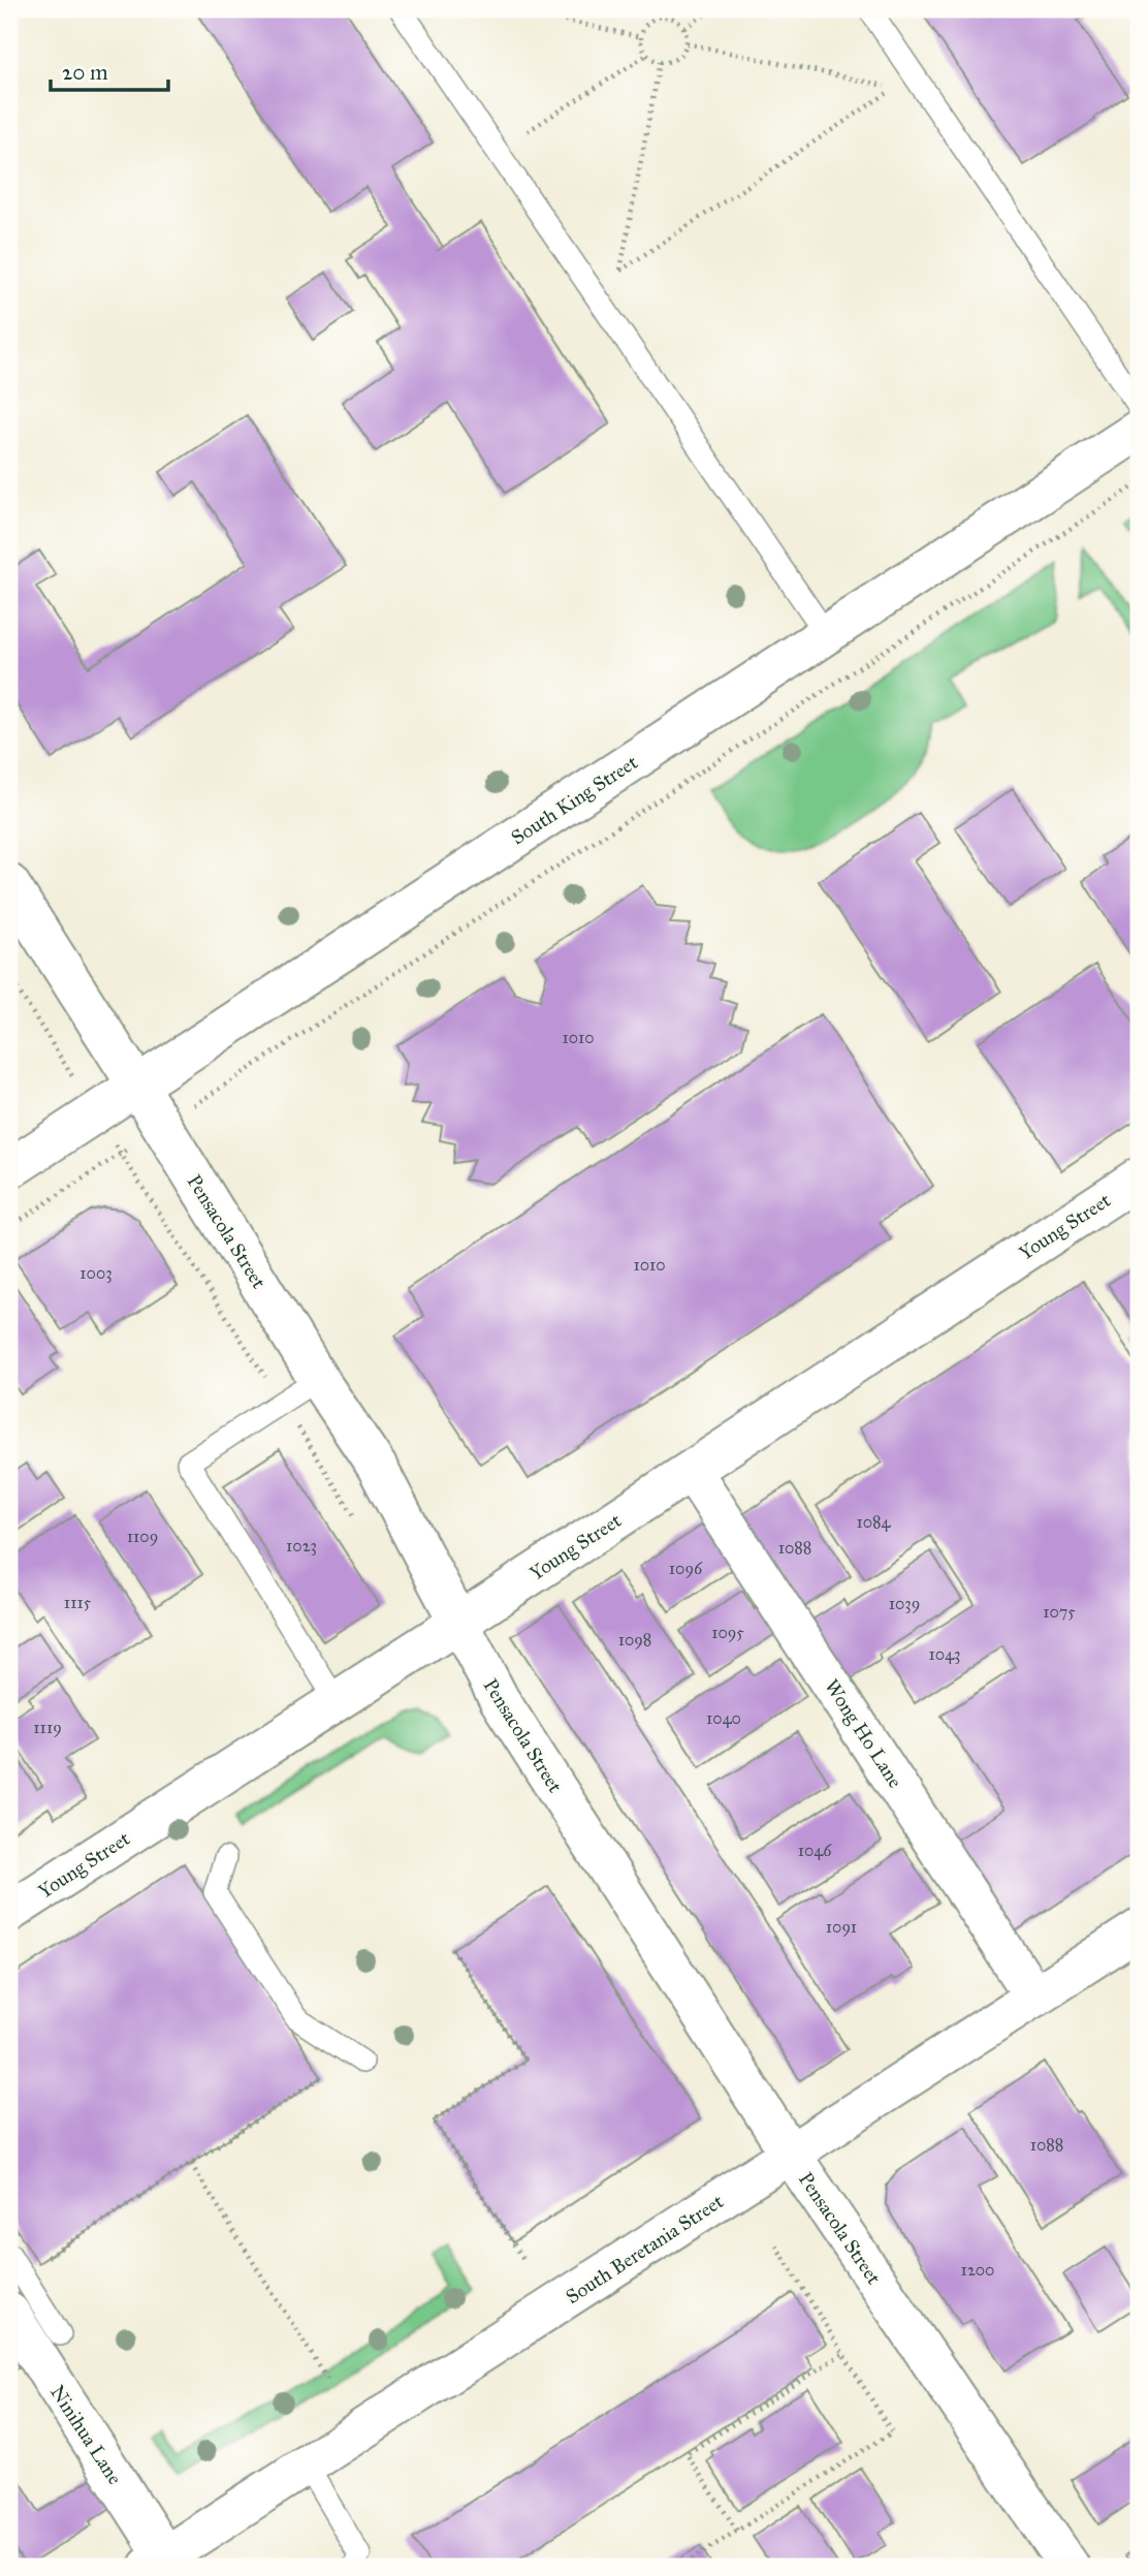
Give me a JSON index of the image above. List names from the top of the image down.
{
  "streets": {
    "main road": [
      "South King Street",
      "Young Street",
      "Pensacola Street",
      "Wong Ho Lane",
      "South Beretania Street",
      "Ninihua Lane"
    ]
  },
  "crossings": [
    ["South King Street", "Pensacola Street"],
    ["Young Street", "Pensacola Street"],
    ["Young Street", "Wong Ho Lane"],
    ["Pensacola Street", "South Beretania Street"],
    ["Wong Ho Lane", "South Beretania Street"],
    ["South Beretania Street", "Ninihua Lane"]
  ],
  "house_numbers": [
    "1010",
    "1010",
    "1003",
    "1084",
    "1109",
    "1023",
    "1088",
    "1096",
    "1115",
    "1039",
    "1075",
    "1095",
    "1098",
    "1043",
    "1040",
    "1119",
    "1046",
    "1091",
    "1088",
    "1200"
  ],
  "scale_bar": "20 m"
}
